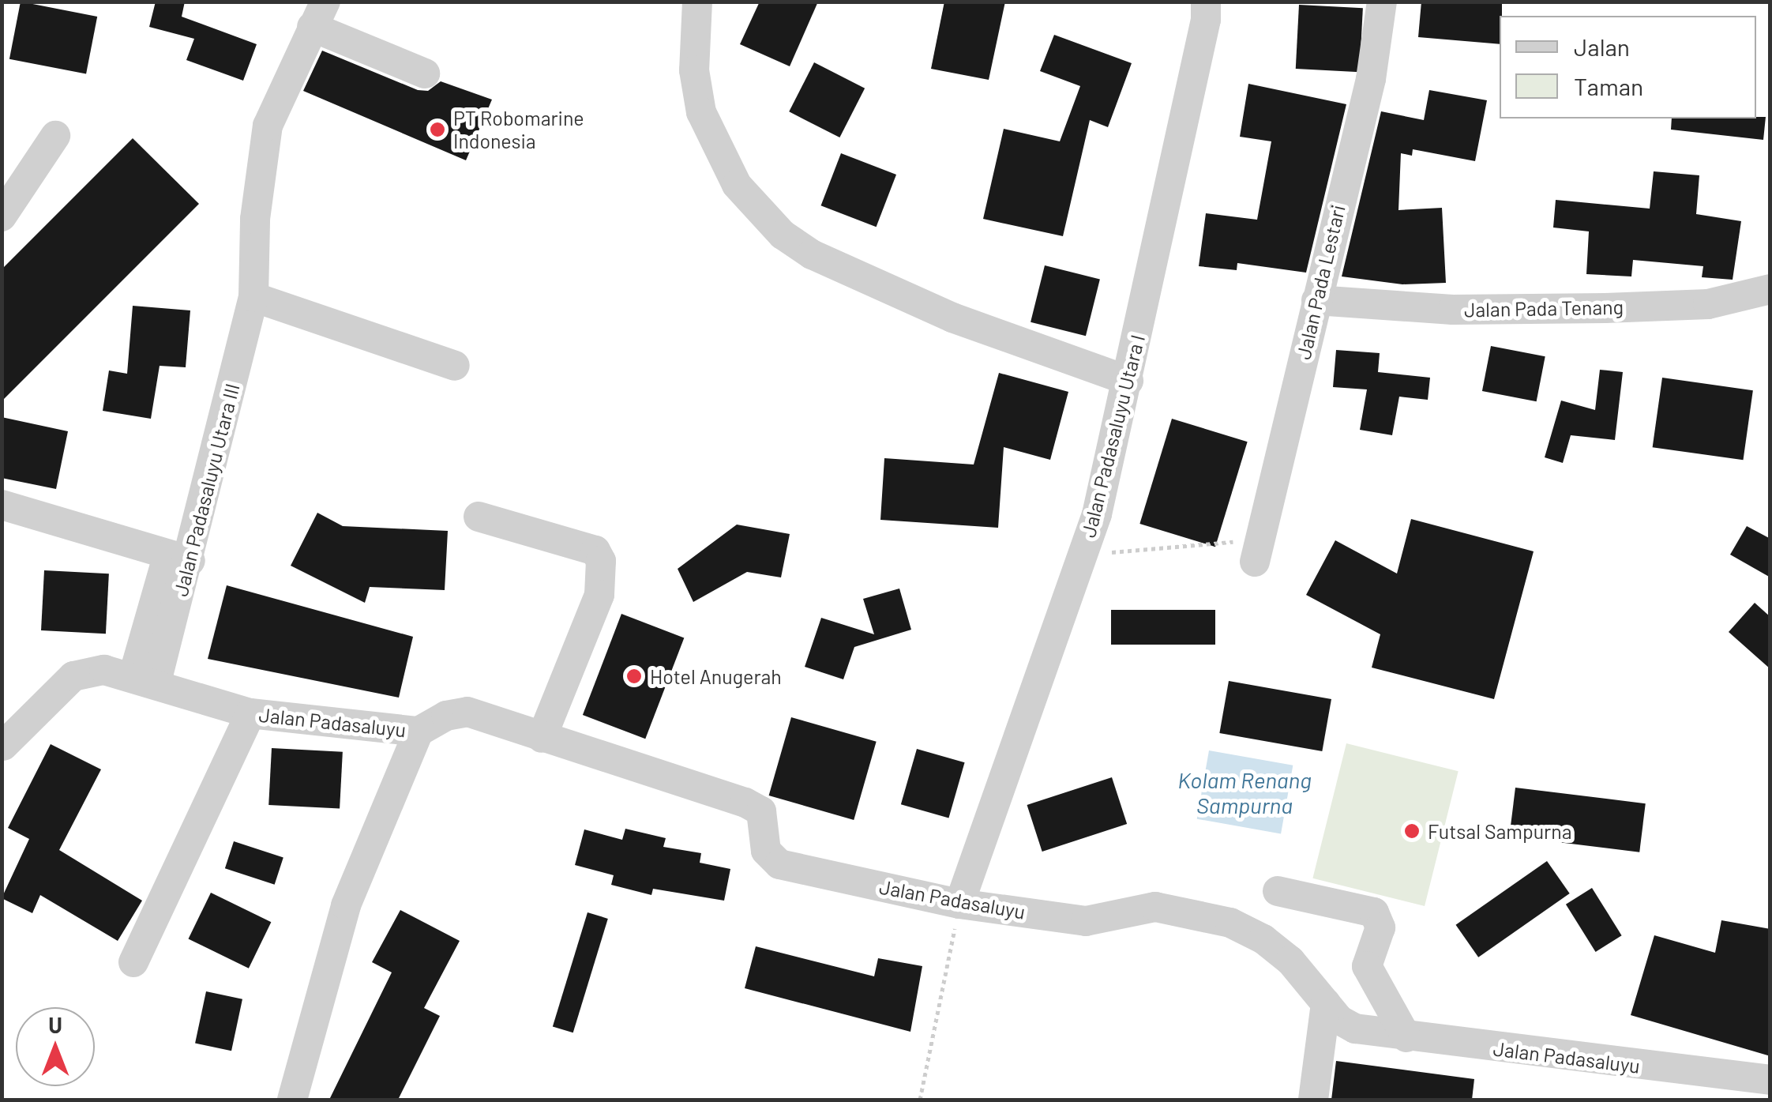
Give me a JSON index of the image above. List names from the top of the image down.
{
  "streets": {
    "street": [
      "Jalan Pada Lestari",
      "Jalan Pada Tenang",
      "Jalan Padasaluyu Utara I",
      "Jalan Padasaluyu Utara III",
      "Jalan Padasaluyu"
    ]
  },
  "crossings": [
    ["Jalan Pada Lestari", "Jalan Pada Tenang"],
    ["Jalan Padasaluyu Utara I", "Jalan Padasaluyu"],
    ["Jalan Padasaluyu Utara III", "Jalan Padasaluyu"]
  ],
  "water": ["Kolam Renang Sampurna"],
  "places": ["PT Robomarine Indonesia", "Hotel Anugerah", "Futsal Sampurna"],
  "legend": ["Jalan", "Taman"],
  "north": "top"
}
